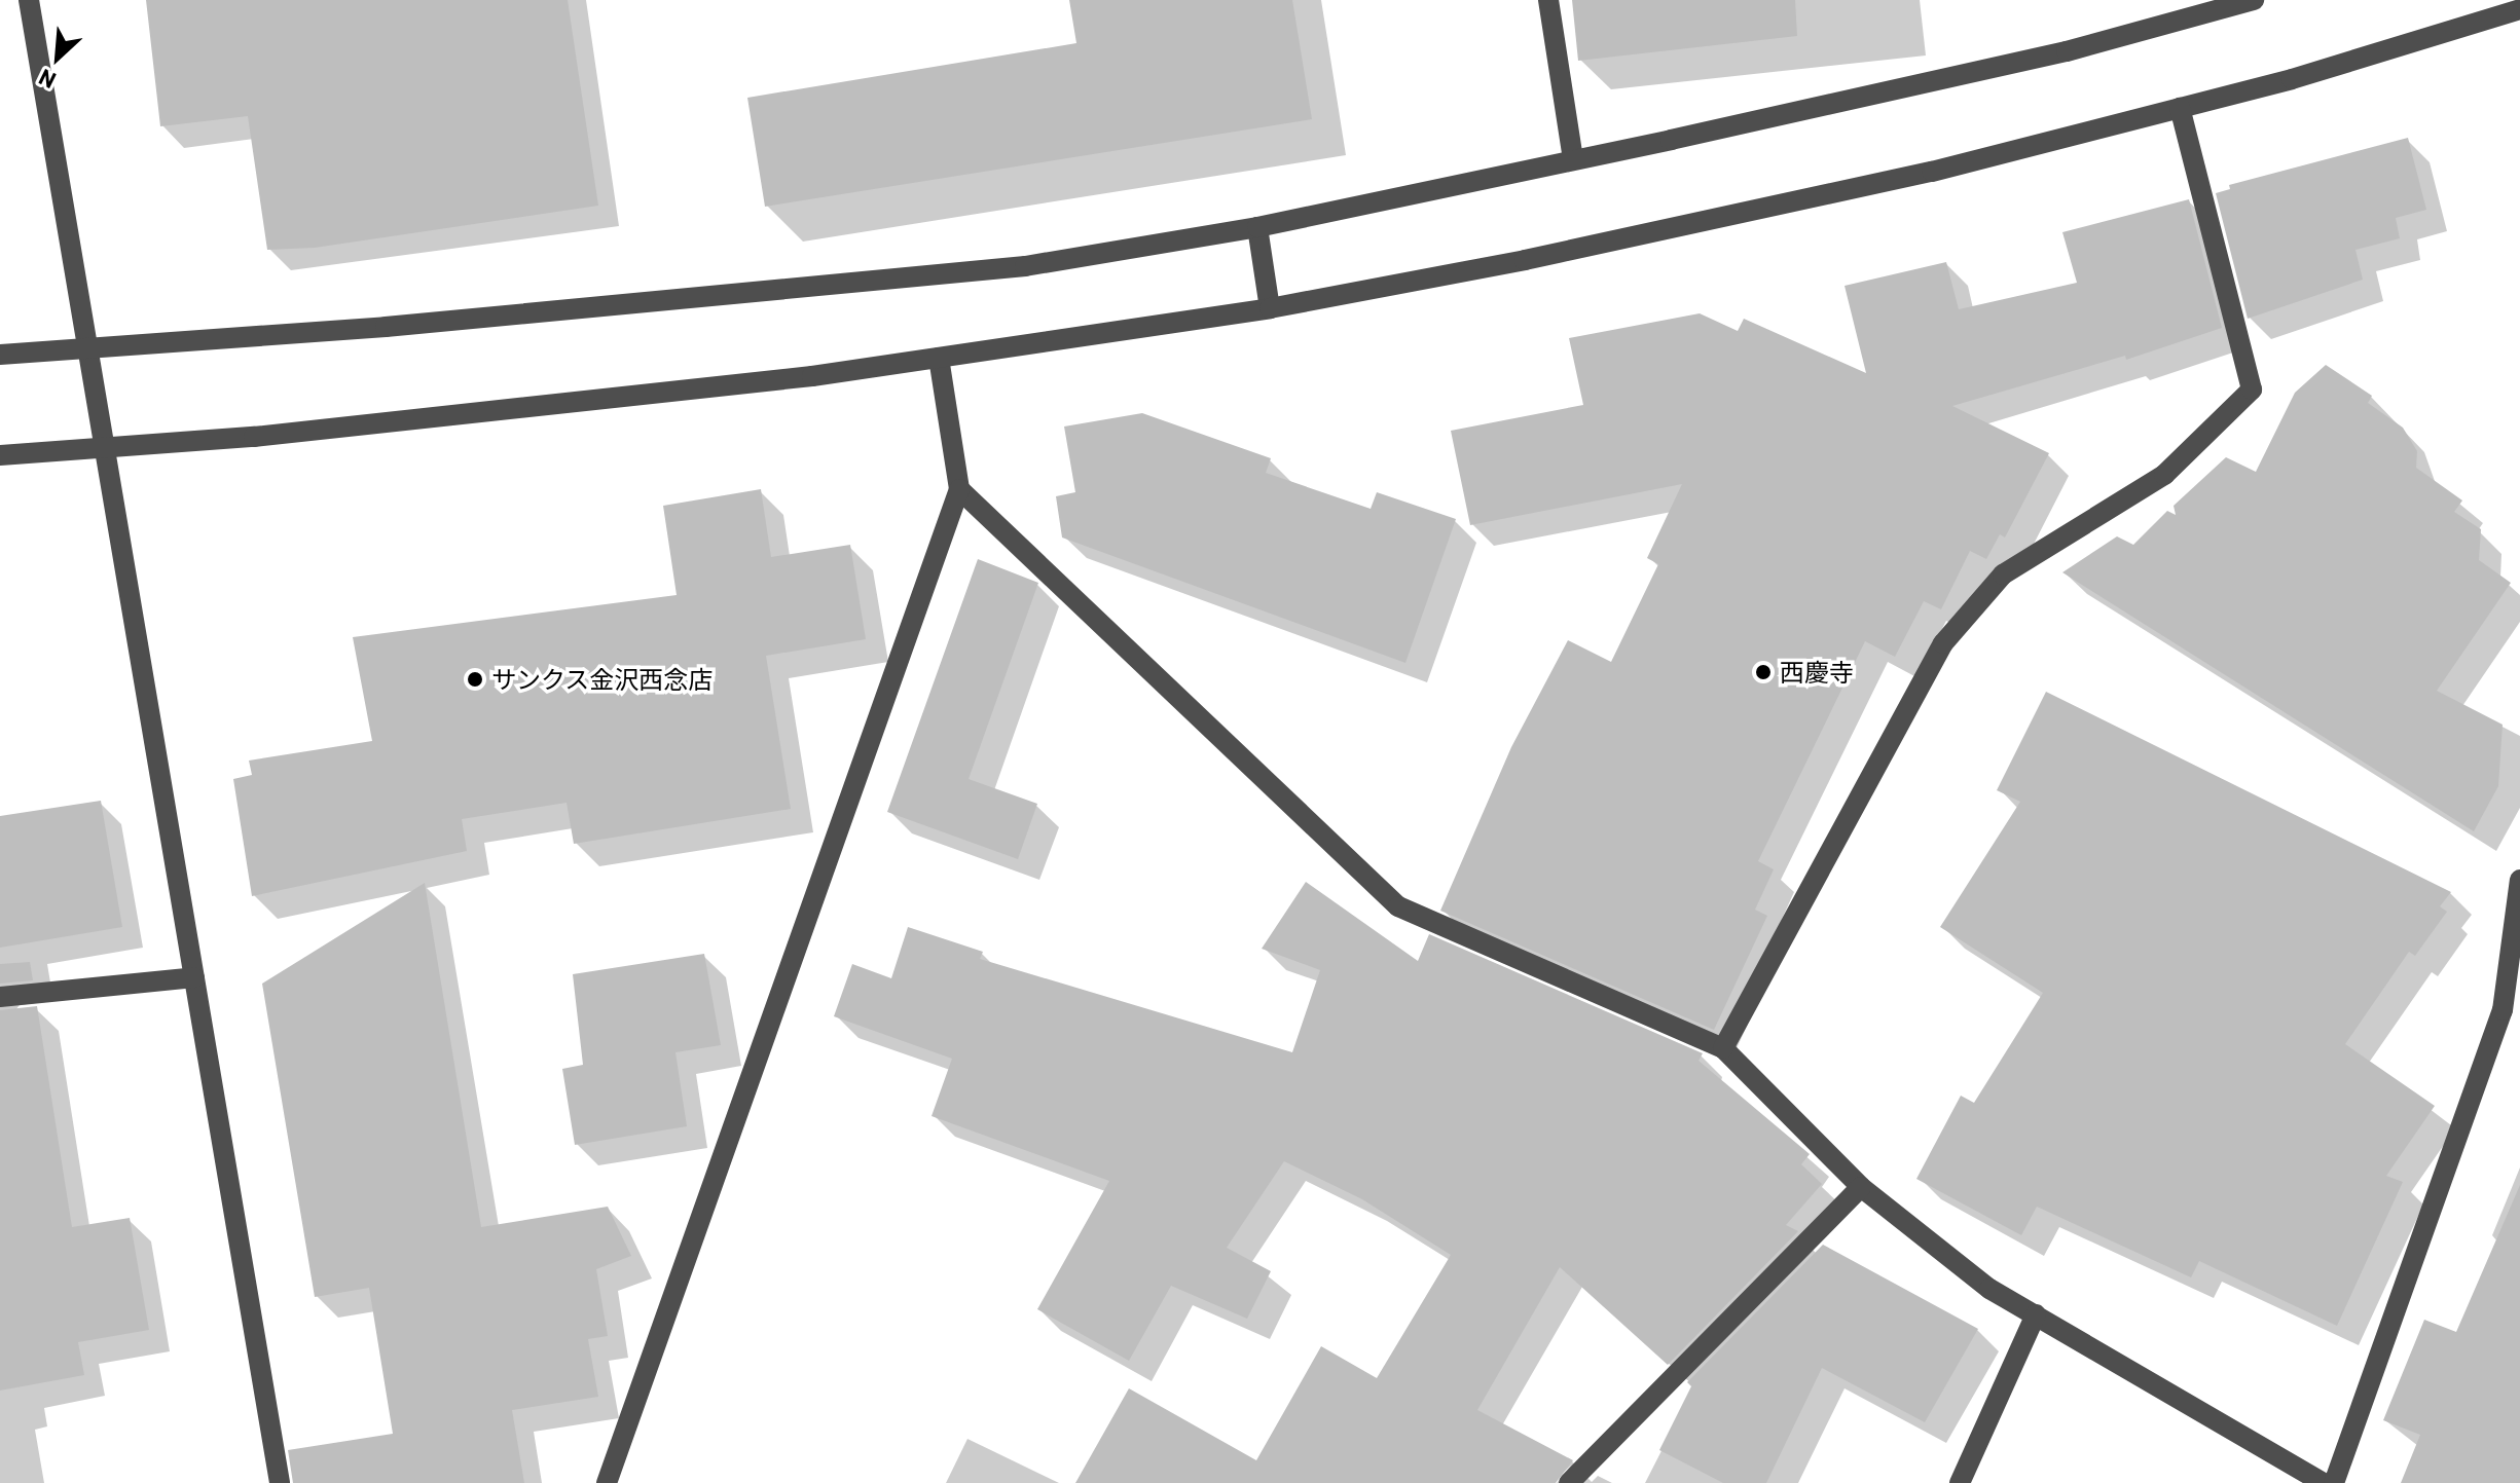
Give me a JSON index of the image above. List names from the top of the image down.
{
  "places": ["西慶寺", "サンクス金沢西念店"],
  "north": "bottom left"
}
